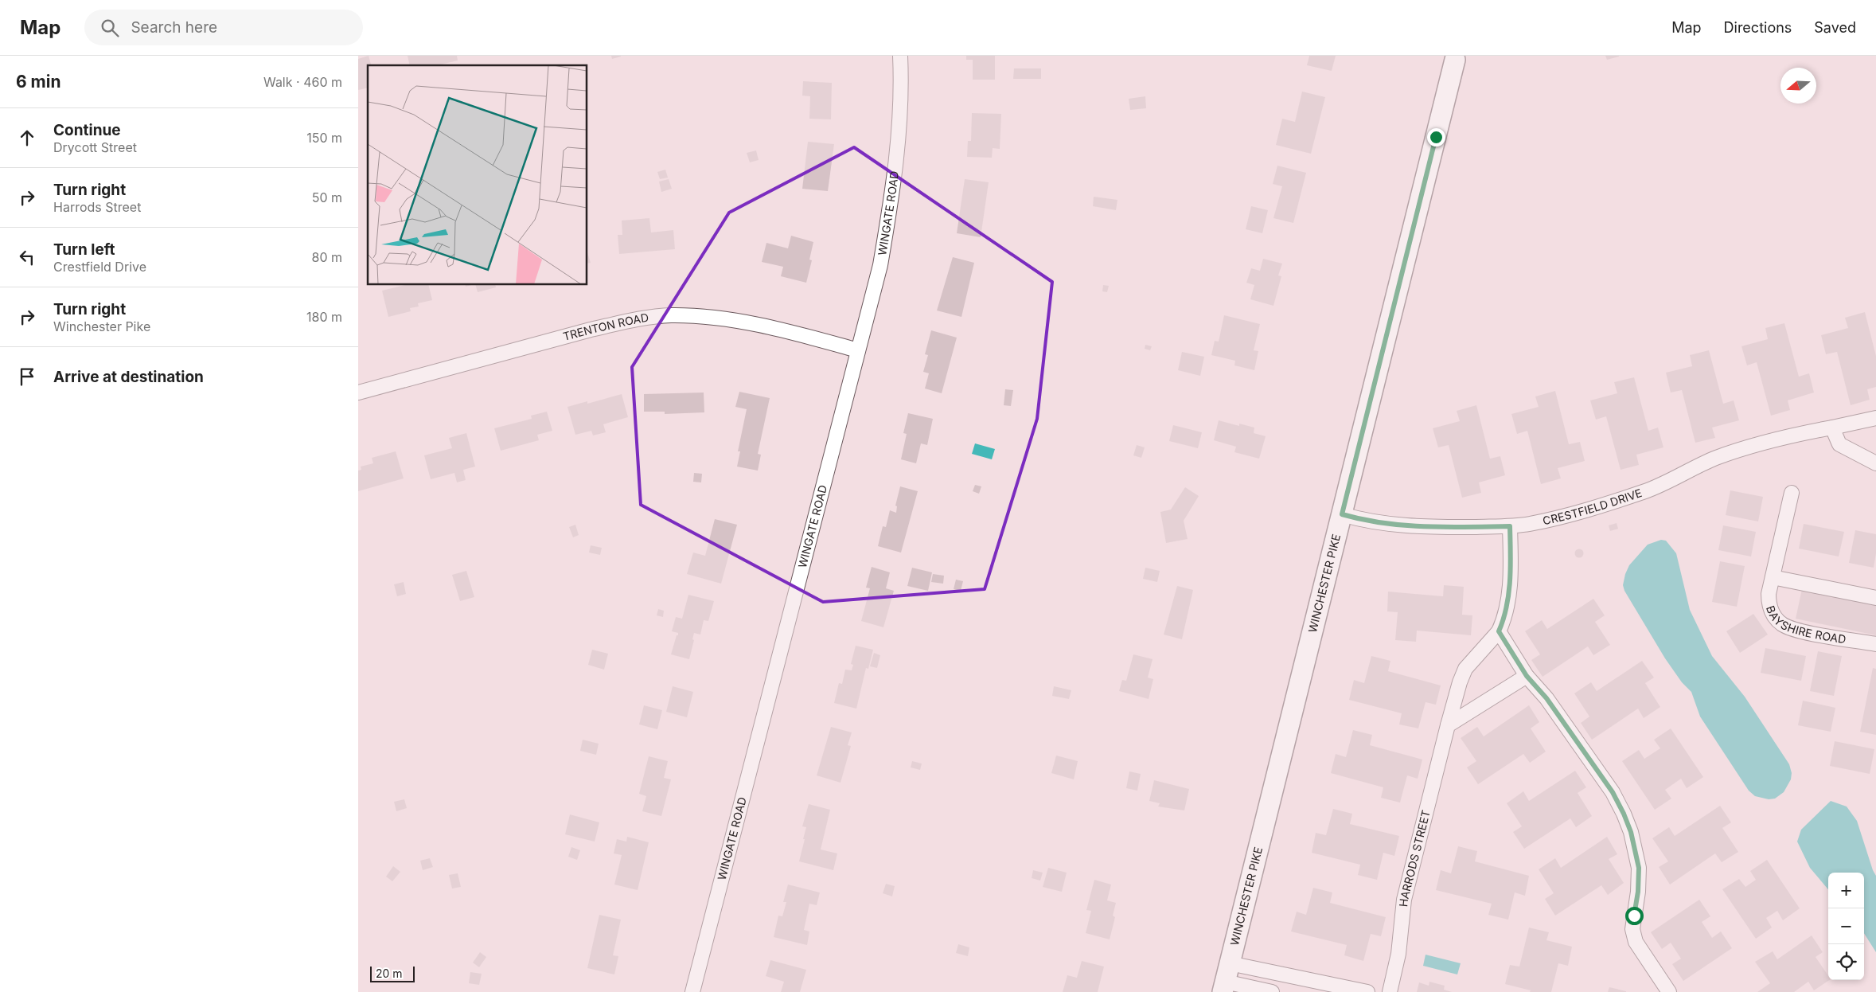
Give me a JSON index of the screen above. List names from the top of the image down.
{
  "streets": {
    "main road": ["WINCHESTER PIKE"],
    "street": [
      "WINGATE ROAD",
      "TRENTON ROAD",
      "CRESTFIELD DRIVE",
      "BAYSHIRE ROAD",
      "HARRODS STREET"
    ]
  },
  "crossings": [
    ["WINGATE ROAD", "TRENTON ROAD"],
    ["CRESTFIELD DRIVE", "WINCHESTER PIKE"],
    ["CRESTFIELD DRIVE", "HARRODS STREET"]
  ],
  "scale_bar": "20 m",
  "north": "left",
  "page": {
    "header": "Map",
    "search": "Search here",
    "nav": ["Map", "Directions", "Saved"],
    "heading": ["6 min", "Walk · 460 m"],
    "list": [
      ["Continue", "Drycott Street", "150 m"],
      ["Turn right", "Harrods Street", "50 m"],
      ["Turn left", "Crestfield Drive", "80 m"],
      ["Turn right", "Winchester Pike", "180 m"],
      "Arrive at destination"
    ],
    "map_buttons": ["+", "−"],
    "scale": "20 m"
  }
}
